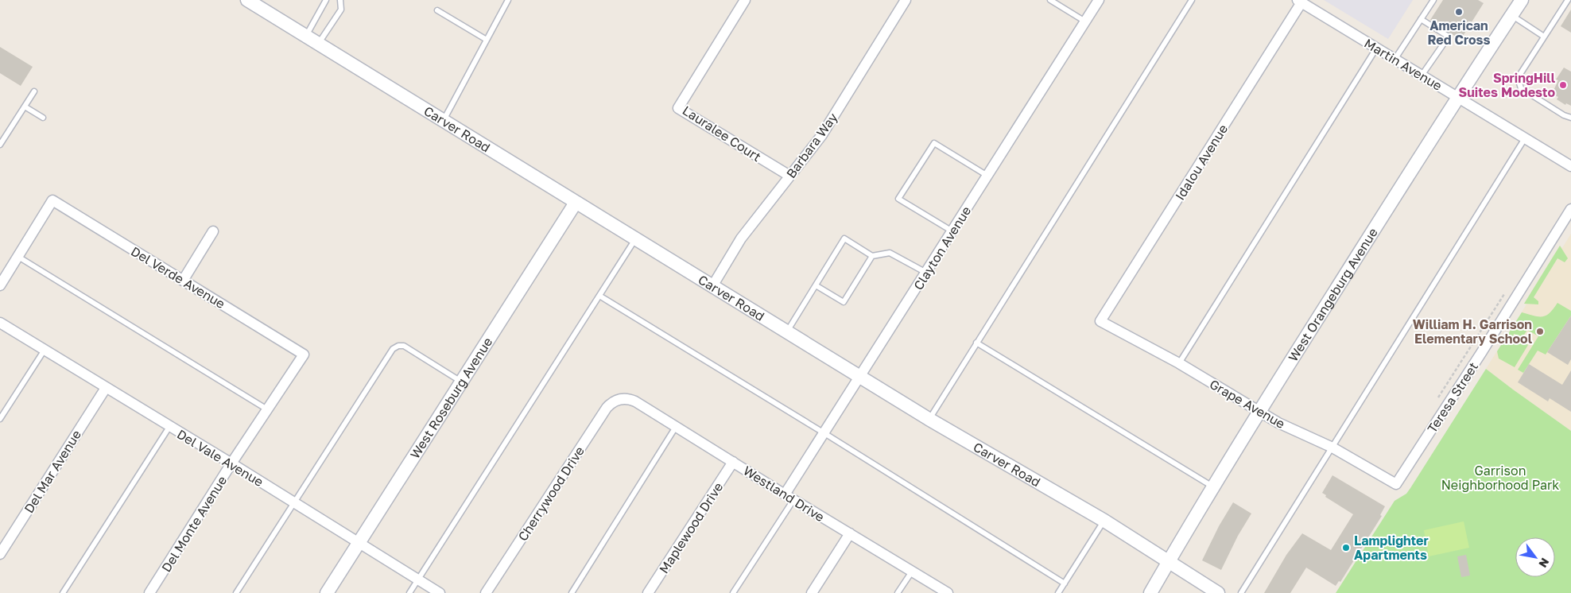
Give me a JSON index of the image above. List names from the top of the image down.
{
  "streets": {
    "street": [
      "Martin Avenue",
      "Carver Road",
      "Lauralee Court",
      "Barbara Way",
      "Idalou Avenue",
      "Clayton Avenue",
      "Del Verde Avenue",
      "West Orangeburg Avenue",
      "Teresa Street",
      "West Roseburg Avenue",
      "Grape Avenue",
      "Del Vale Avenue",
      "Del Mar Avenue",
      "Cherrywood Drive",
      "Westland Drive",
      "Del Monte Avenue",
      "Maplewood Drive"
    ]
  },
  "crossings": [
    ["Martin Avenue", "Idalou Avenue"],
    ["Martin Avenue", "West Orangeburg Avenue"],
    ["Carver Road", "Barbara Way"],
    ["Carver Road", "Clayton Avenue"],
    ["Carver Road", "West Orangeburg Avenue"],
    ["Carver Road", "West Roseburg Avenue"],
    ["Lauralee Court", "Barbara Way"],
    ["Idalou Avenue", "Grape Avenue"],
    ["Clayton Avenue", "Westland Drive"],
    ["Del Verde Avenue", "Del Monte Avenue"],
    ["West Orangeburg Avenue", "Grape Avenue"],
    ["Teresa Street", "Grape Avenue"],
    ["West Roseburg Avenue", "Del Vale Avenue"],
    ["Del Vale Avenue", "Del Mar Avenue"],
    ["Del Vale Avenue", "Del Monte Avenue"],
    ["Cherrywood Drive", "Westland Drive"],
    ["Westland Drive", "Maplewood Drive"]
  ],
  "parks": ["Garrison Neighborhood Park"],
  "places": [
    "American Red Cross",
    "SpringHill Suites Modesto",
    "William H. Garrison Elementary School",
    "Lamplighter Apartments"
  ],
  "north": "bottom right"
}
